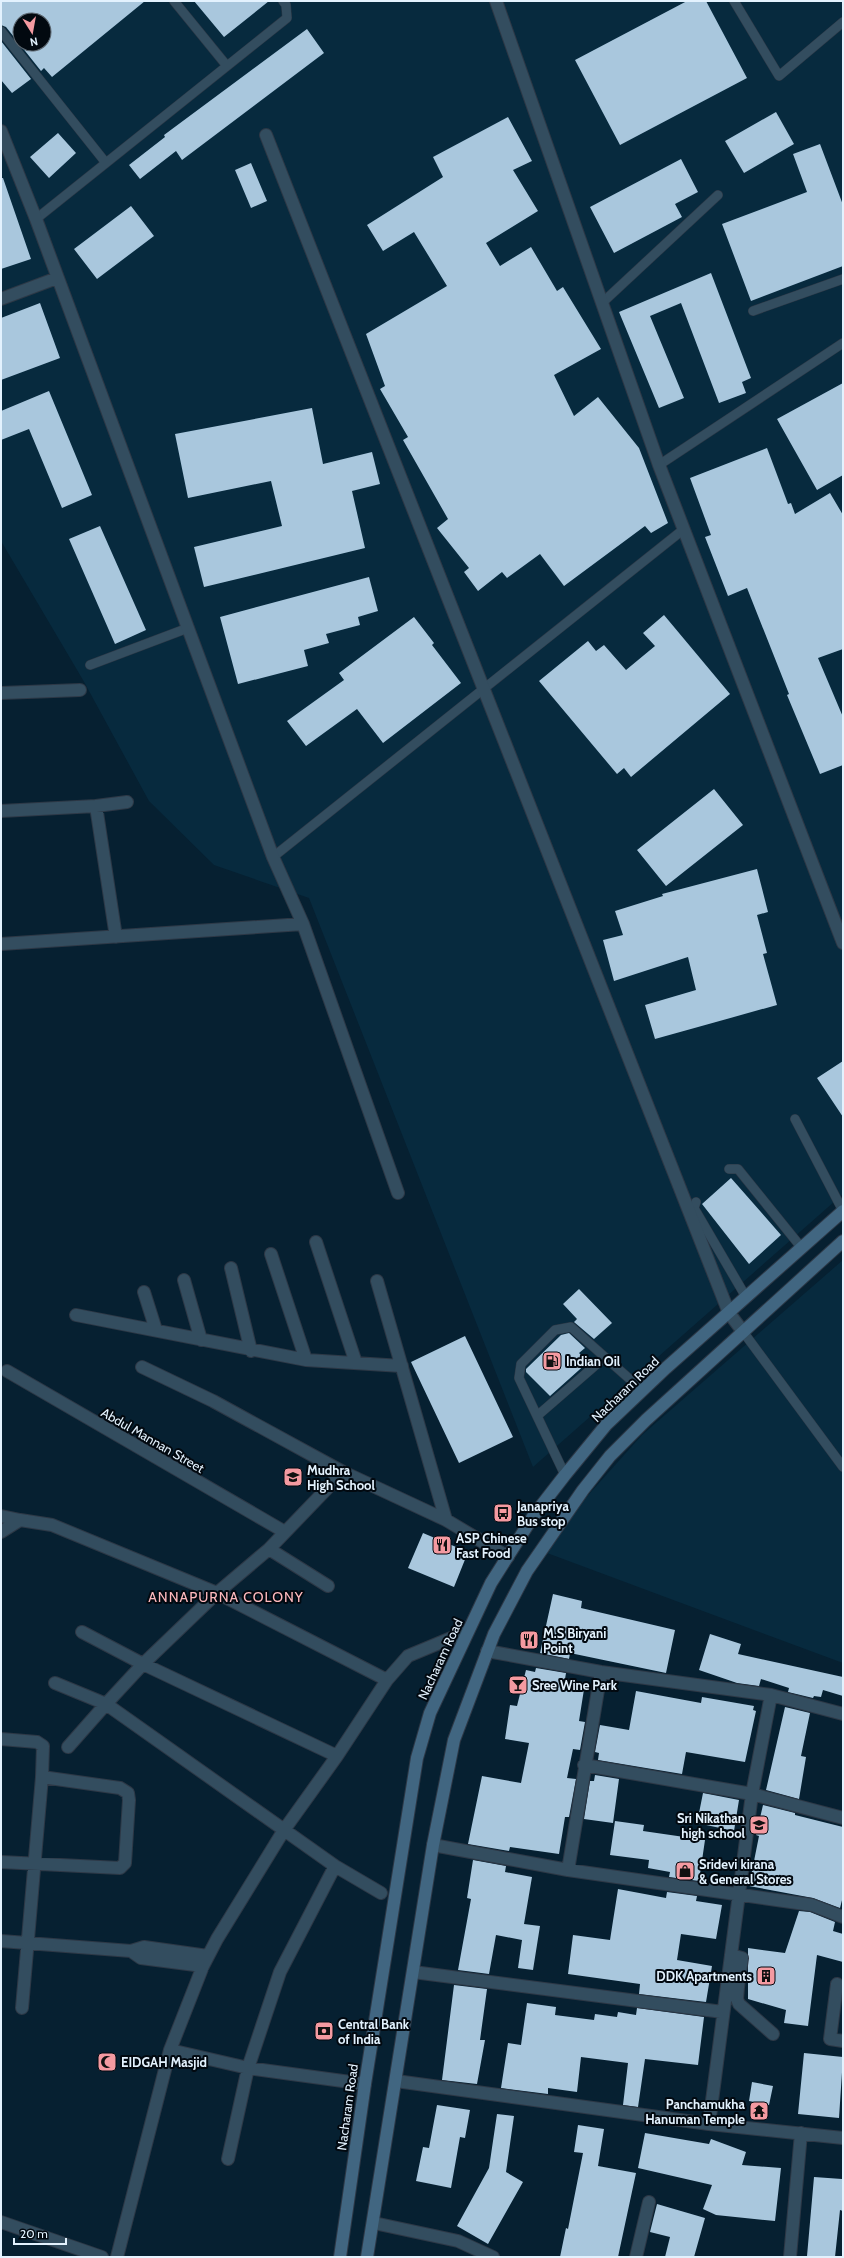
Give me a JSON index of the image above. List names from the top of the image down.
{
  "streets": {
    "main road": ["Nacharam Road"],
    "street": ["Abdul Mannan Street"]
  },
  "districts": ["ANNAPURNA COLONY"],
  "places": {
    "fuel station": ["Indian Oil"],
    "school or university": ["Mudhra High School", "Sri Nikathan high school"],
    "bus stop": ["Janapriya Bus stop"],
    "restaurant": ["ASP Chinese Fast Food", "M.S Biryani Point"],
    "bar": ["Sree Wine Park"],
    "shop": ["Sridevi kirana & General Stores"],
    "building": ["DDK Apartments"],
    "bank": ["Central Bank of India"],
    "mosque": ["EIDGAH Masjid"],
    "temple": ["Panchamukha Hanuman Temple"]
  },
  "scale_bar": "20 m",
  "north": "bottom"
}
